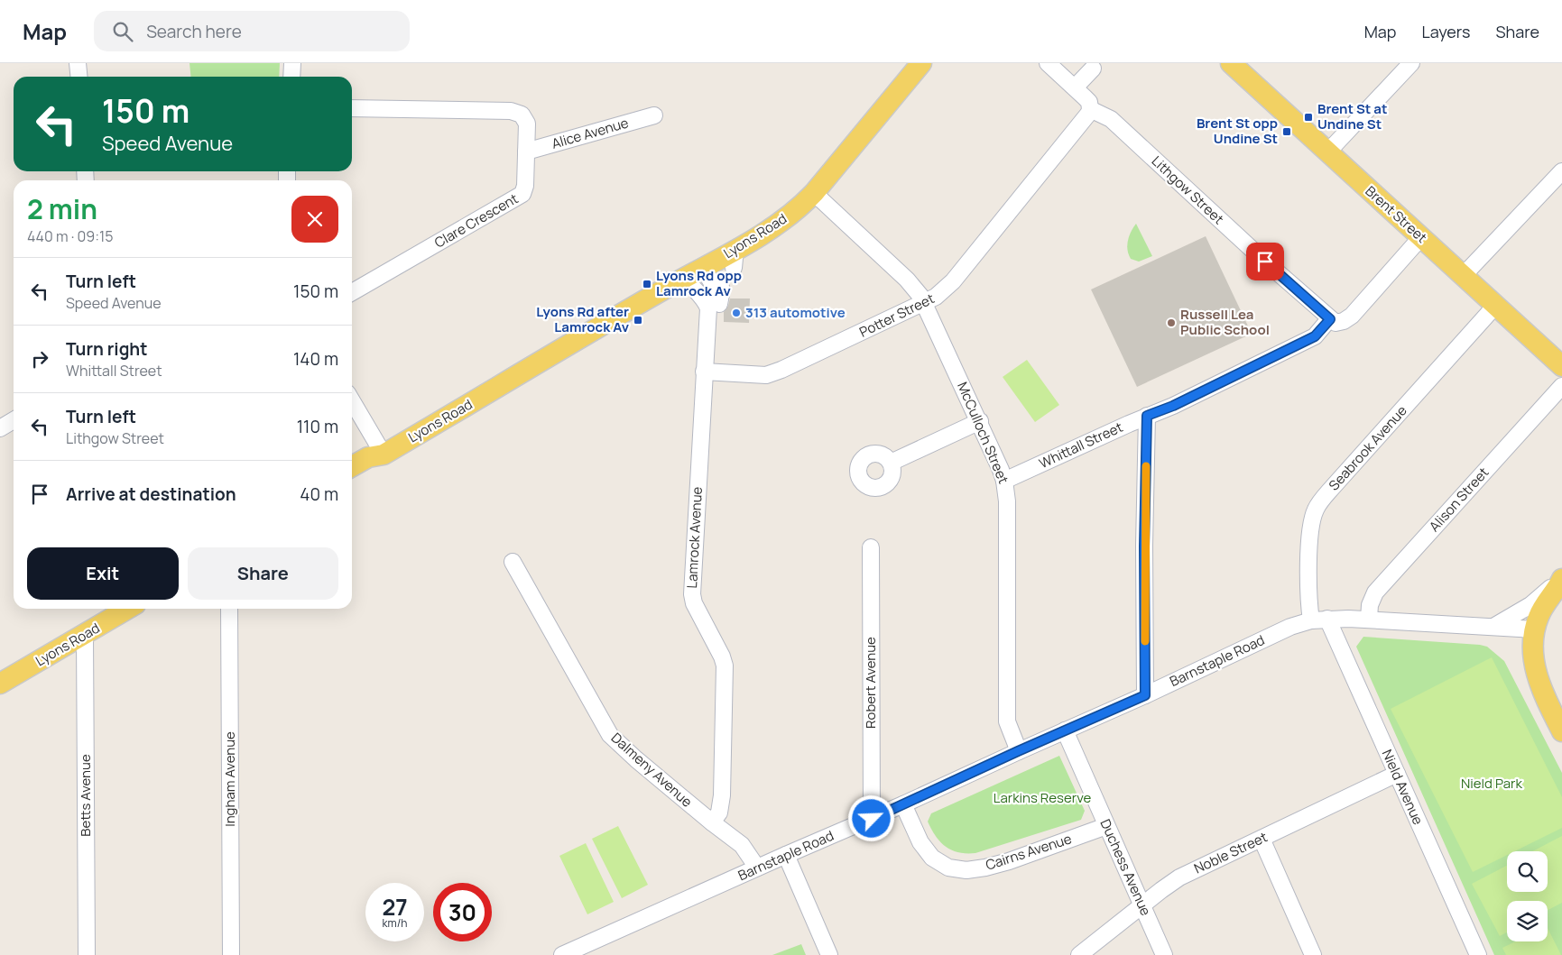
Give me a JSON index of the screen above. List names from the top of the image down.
{
  "streets": {
    "main road": ["Brent Street", "Lyons Road"],
    "street": [
      "Alice Avenue",
      "Lithgow Street",
      "Clare Crescent",
      "Potter Street",
      "McCulloch Street",
      "Whittall Street",
      "Seabrook Avenue",
      "Alison Street",
      "Lamrock Avenue",
      "Barnstaple Road",
      "Robert Avenue",
      "Dalmeny Avenue",
      "Ingham Avenue",
      "Nield Avenue",
      "Betts Avenue",
      "Cairns Avenue",
      "Noble Street",
      "Duchess Avenue"
    ]
  },
  "crossings": [
    ["Alice Avenue", "Clare Crescent"],
    ["Lithgow Street", "Potter Street"],
    ["Lithgow Street", "Whittall Street"],
    ["Brent Street", "Seabrook Avenue"],
    ["Lyons Road", "McCulloch Street"],
    ["Lyons Road", "Lamrock Avenue"],
    ["Lyons Road", "Betts Avenue"],
    ["Potter Street", "McCulloch Street"],
    ["Potter Street", "Lamrock Avenue"],
    ["McCulloch Street", "Whittall Street"],
    ["McCulloch Street", "Barnstaple Road"],
    ["Seabrook Avenue", "Barnstaple Road"],
    ["Alison Street", "Barnstaple Road"],
    ["Lamrock Avenue", "Dalmeny Avenue"],
    ["Barnstaple Road", "Robert Avenue"],
    ["Barnstaple Road", "Dalmeny Avenue"],
    ["Barnstaple Road", "Nield Avenue"],
    ["Barnstaple Road", "Cairns Avenue"],
    ["Barnstaple Road", "Duchess Avenue"],
    ["Nield Avenue", "Noble Street"],
    ["Cairns Avenue", "Duchess Avenue"],
    ["Noble Street", "Duchess Avenue"]
  ],
  "parks": ["Nield Park", "Larkins Reserve"],
  "places": {
    "transit": [
      "Brent St at Undine St",
      "Brent St opp Undine St",
      "Lyons Rd opp Lamrock Av",
      "Lyons Rd after Lamrock Av"
    ],
    "other": ["313 automotive", "Russell Lea Public School"]
  },
  "page": {
    "header": "Map",
    "search": "Search here",
    "nav": ["Map", "Layers", "Share"],
    "turn": ["150 m", "Speed Avenue"],
    "heading": ["2 min", "440 m · 09:15"],
    "list": [
      {
        "name": "Turn left",
        "note": "Speed Avenue",
        "value": "150 m"
      },
      {
        "name": "Turn right",
        "note": "Whittall Street",
        "value": "140 m"
      },
      {
        "name": "Turn left",
        "note": "Lithgow Street",
        "value": "110 m"
      },
      {
        "name": "Arrive at destination",
        "value": "40 m"
      }
    ],
    "buttons": ["Exit", "Share"],
    "speed": "27 km/h",
    "limit": "30"
  }
}
